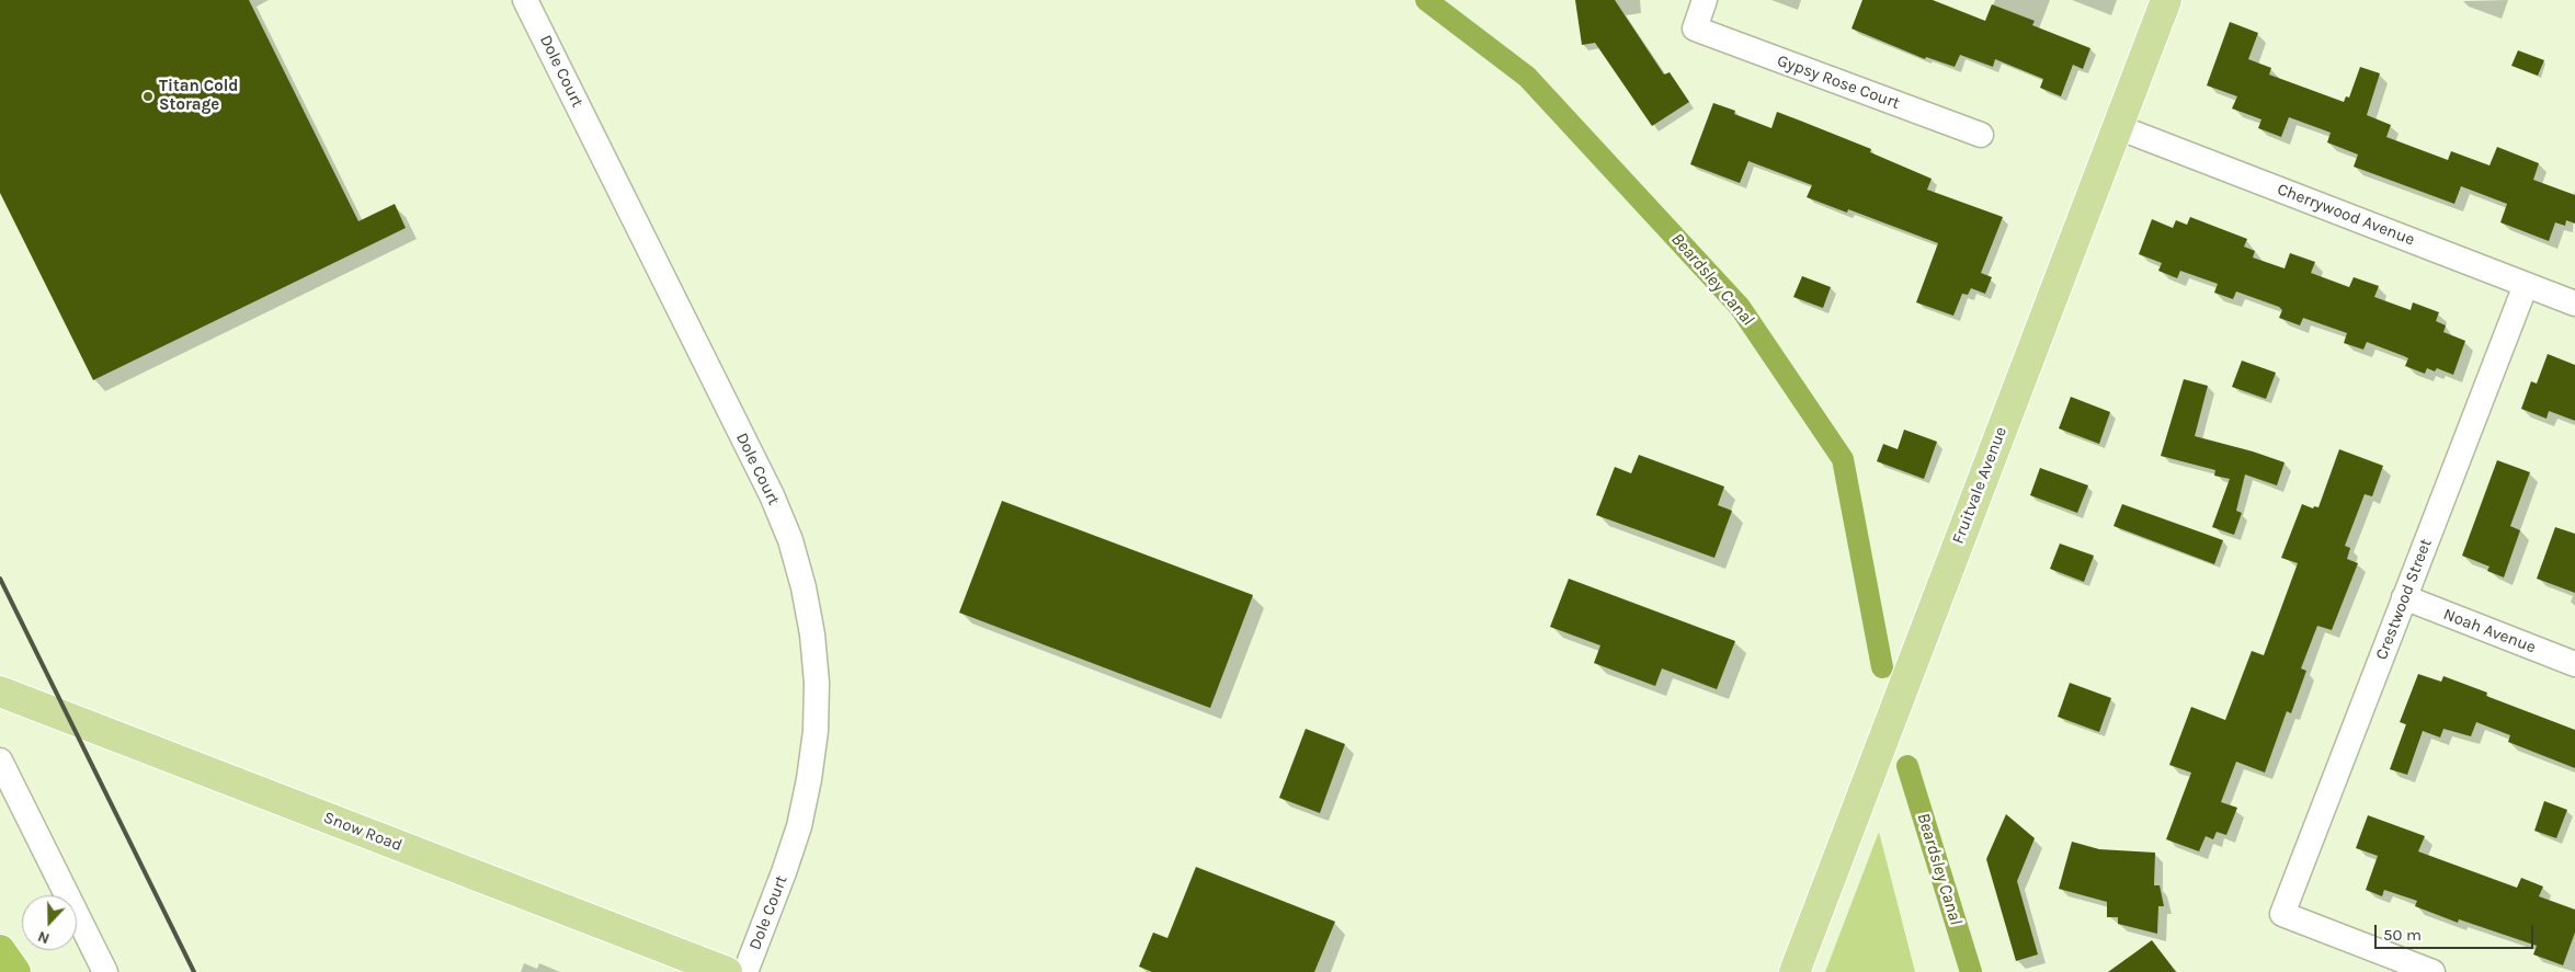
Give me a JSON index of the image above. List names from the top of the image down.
{
  "streets": {
    "main road": ["Fruitvale Avenue", "Snow Road"],
    "street": [
      "Dole Court",
      "Gypsy Rose Court",
      "Cherrywood Avenue",
      "Crestwood Street",
      "Noah Avenue"
    ]
  },
  "crossings": [
    ["Cherrywood Avenue", "Fruitvale Avenue"],
    ["Cherrywood Avenue", "Crestwood Street"],
    ["Crestwood Street", "Noah Avenue"]
  ],
  "water": ["Beardsley Canal"],
  "places": ["Titan Cold Storage"],
  "scale_bar": "50 m",
  "north": "bottom"
}
